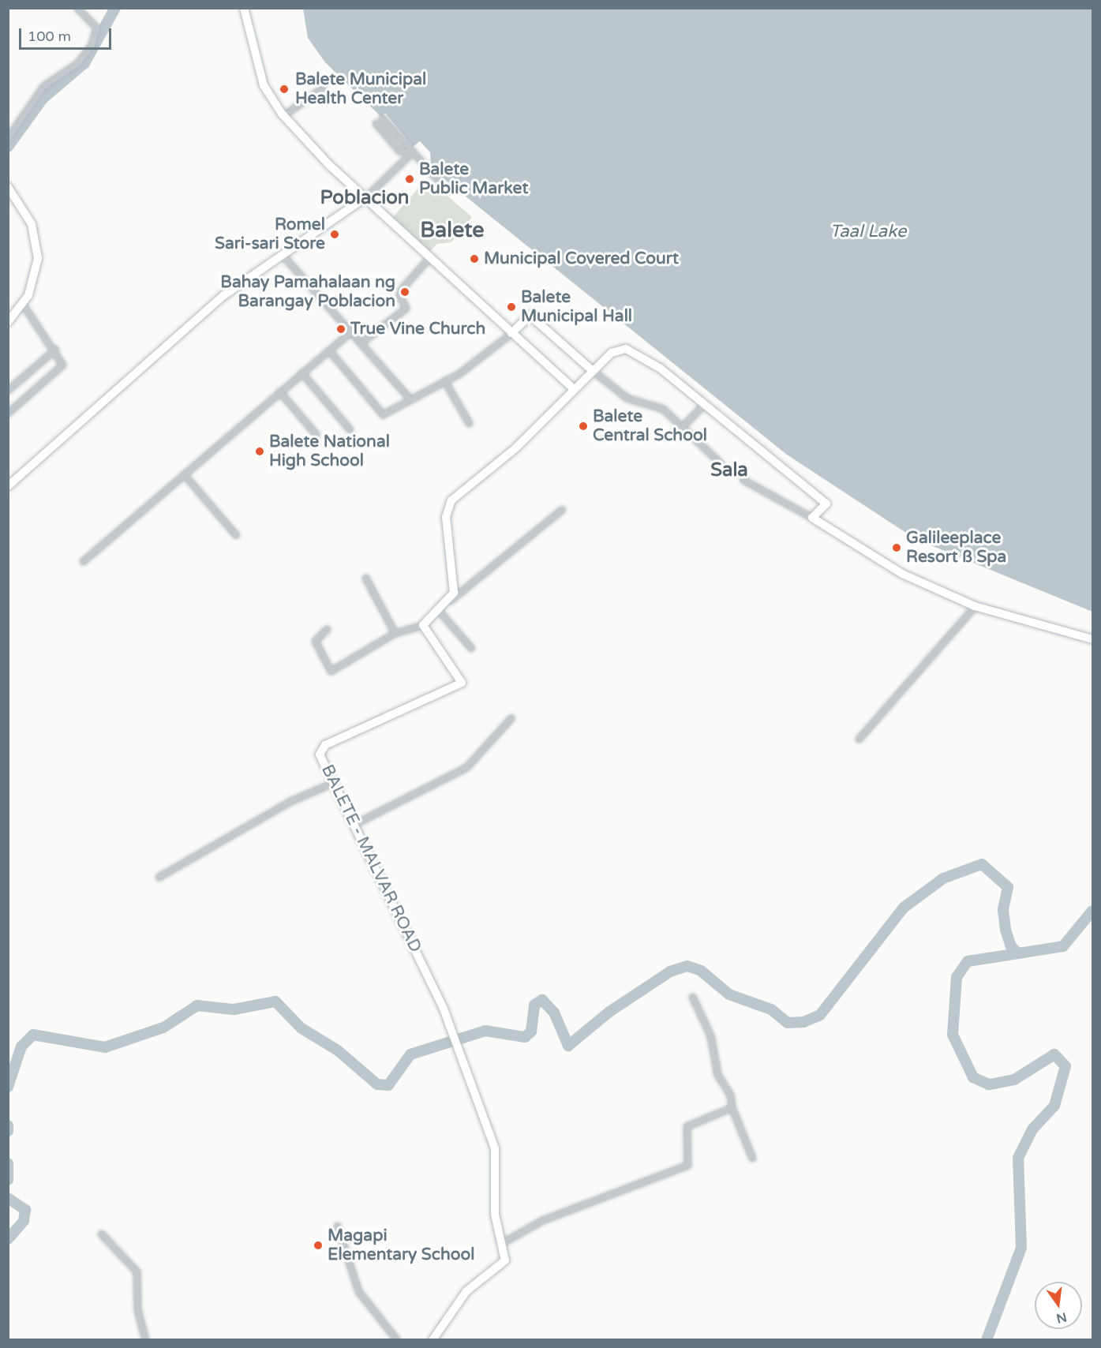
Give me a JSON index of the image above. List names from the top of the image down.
{
  "streets": {
    "main road": ["BALETE - MALVAR ROAD"]
  },
  "districts": ["Poblacion", "Balete", "Sala"],
  "water": ["Taal Lake"],
  "places": [
    "Balete Municipal Health Center",
    "Balete Public Market",
    "Romel Sari-sari Store",
    "Municipal Covered Court",
    "Bahay Pamahalaan ng Barangay Poblacion",
    "Balete Municipal Hall",
    "True Vine Church",
    "Balete Central School",
    "Balete National High School",
    "Galileeplace Resort ß Spa",
    "Magapi Elementary School"
  ],
  "scale_bar": "100 m",
  "north": "bottom"
}
